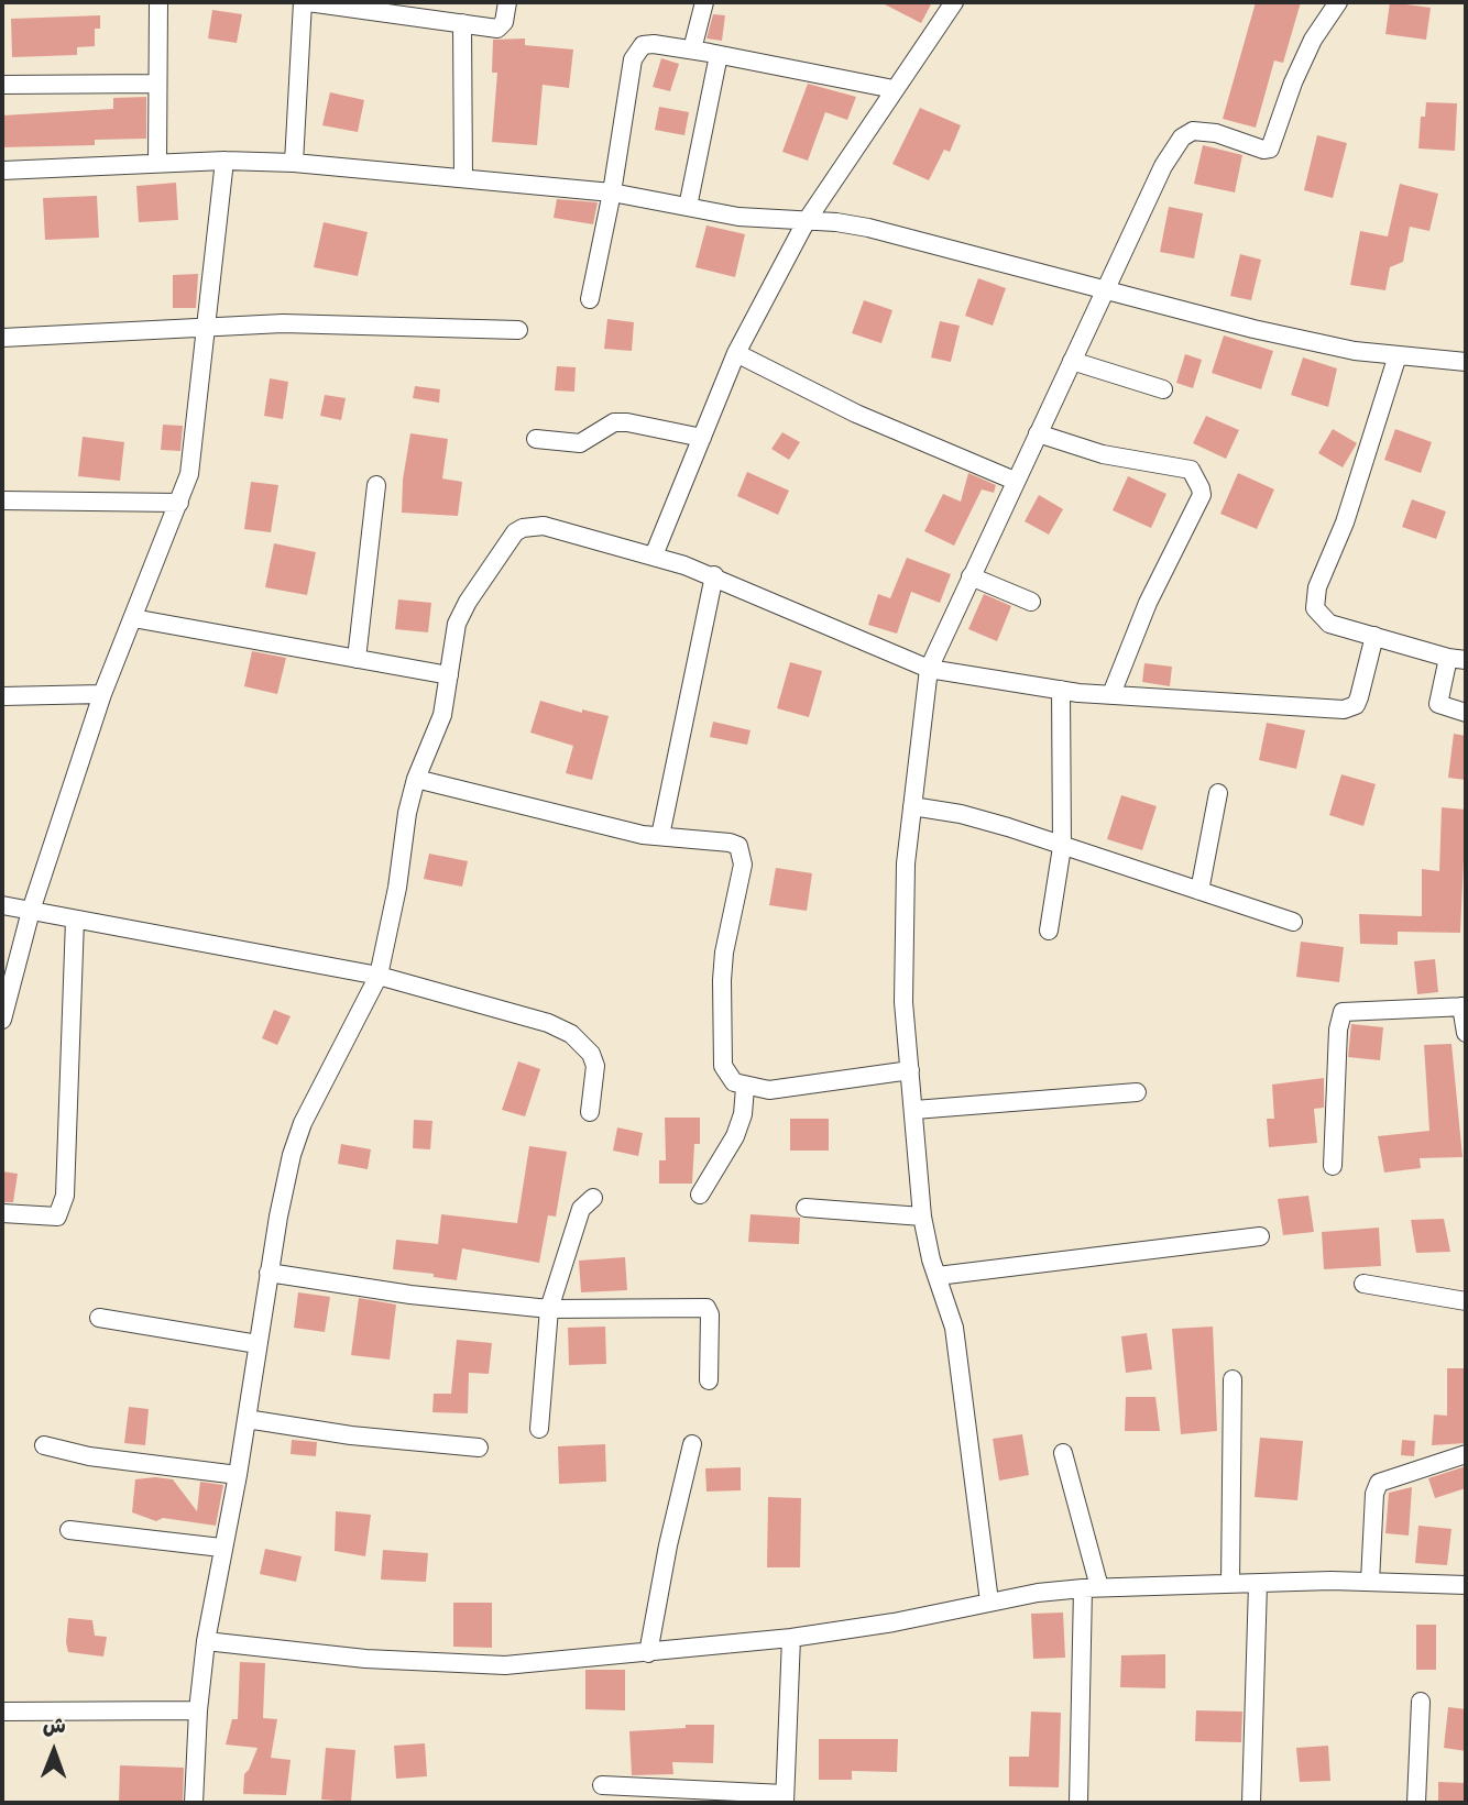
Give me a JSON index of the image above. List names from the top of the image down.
{
  "north": "top"
}
